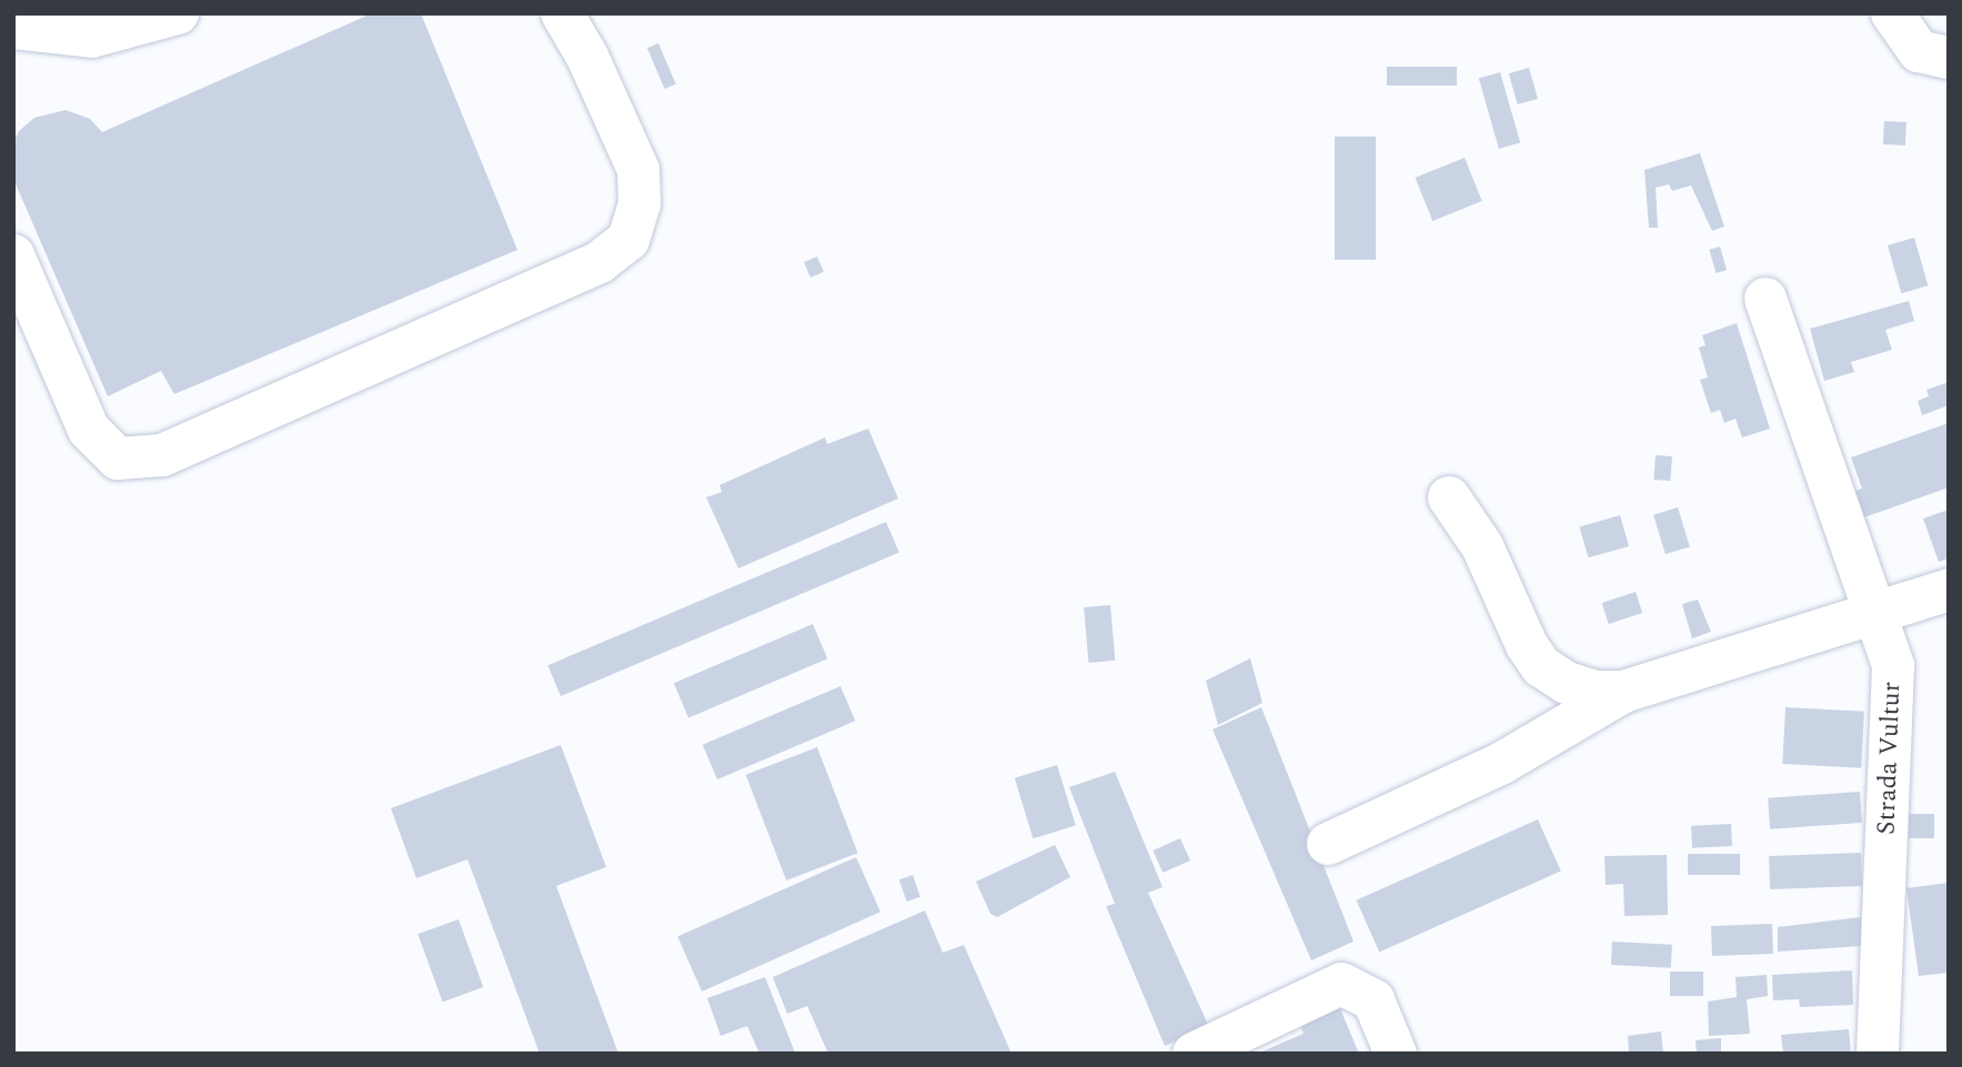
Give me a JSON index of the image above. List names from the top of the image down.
{
  "streets": {
    "street": ["Strada Vultur"]
  }
}
